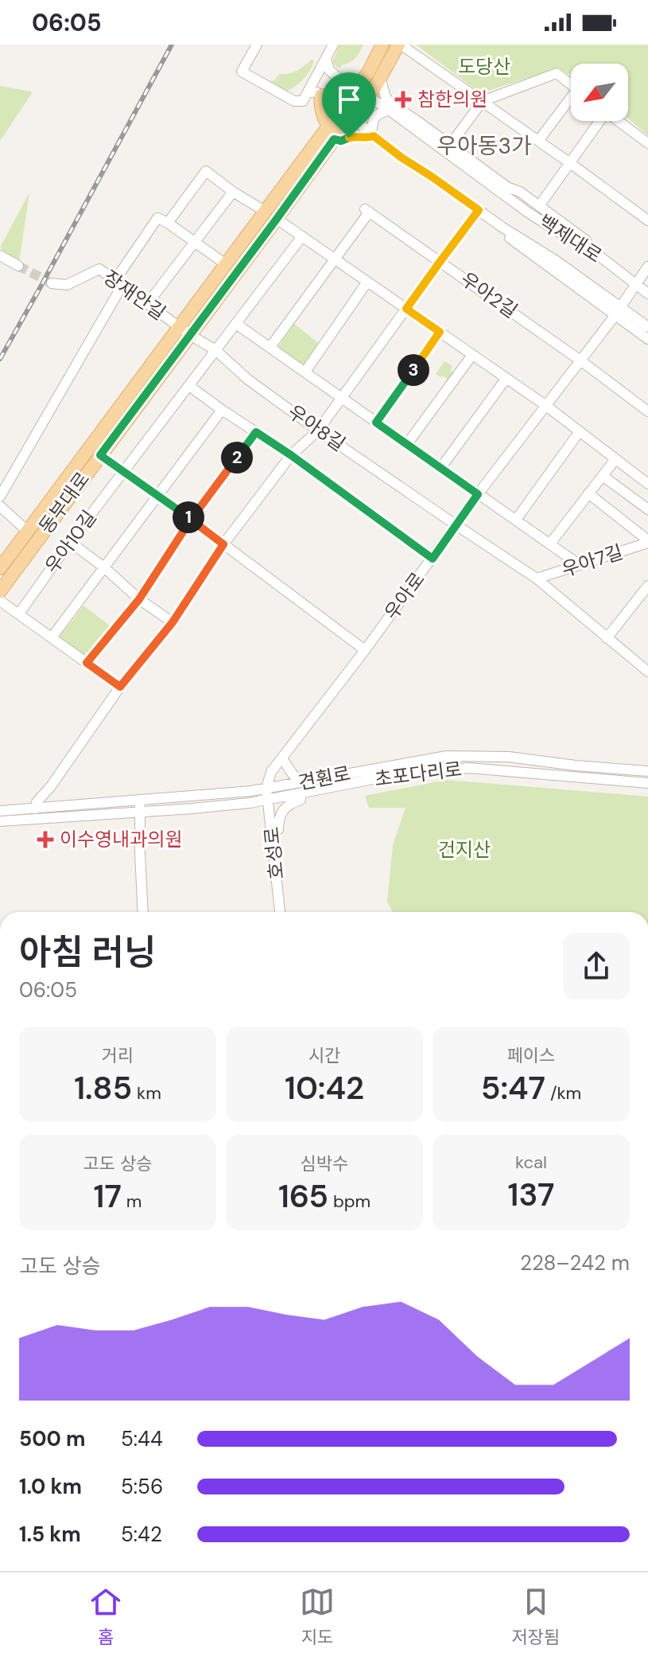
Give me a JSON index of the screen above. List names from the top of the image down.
{
  "streets": {
    "main road": ["동부대로"],
    "street": [
      "백제대로",
      "장재안길",
      "우아2길",
      "우아8길",
      "우아10길",
      "우아7길",
      "우아로",
      "초포다리로",
      "견훤로",
      "호성로"
    ]
  },
  "crossings": [
    ["백제대로", "동부대로"],
    ["백제대로", "우아로"],
    ["장재안길", "우아8길"],
    ["장재안길", "동부대로"],
    ["우아2길", "우아로"],
    ["우아8길", "동부대로"],
    ["우아8길", "우아10길"],
    ["우아8길", "우아7길"],
    ["우아8길", "우아로"],
    ["우아7길", "우아로"],
    ["우아로", "견훤로"],
    ["우아로", "호성로"],
    ["초포다리로", "호성로"],
    ["견훤로", "호성로"]
  ],
  "districts": ["우아동3가"],
  "parks": ["도당산", "건지산"],
  "places": {
    "health": ["참한의원", "이수영내과의원"]
  },
  "north": "bottom left",
  "page": {
    "status": "06:05",
    "pins": ["3", "2", "1"],
    "heading": ["아침 러닝", "06:05"],
    "stats": [
      ["거리", "1.85 km"],
      ["시간", "10:42"],
      ["페이스", "5:47 /km"],
      ["고도 상승", "17 m"],
      ["심박수", "165 bpm"],
      ["kcal", "137"]
    ],
    "chart": ["고도 상승", "228–242 m"],
    "list": [
      {
        "name": "500 m",
        "note": "5:44"
      },
      {
        "name": "1.0 km",
        "note": "5:56"
      },
      {
        "name": "1.5 km",
        "note": "5:42"
      }
    ],
    "tabs": ["홈", "지도", "저장됨"]
  }
}
